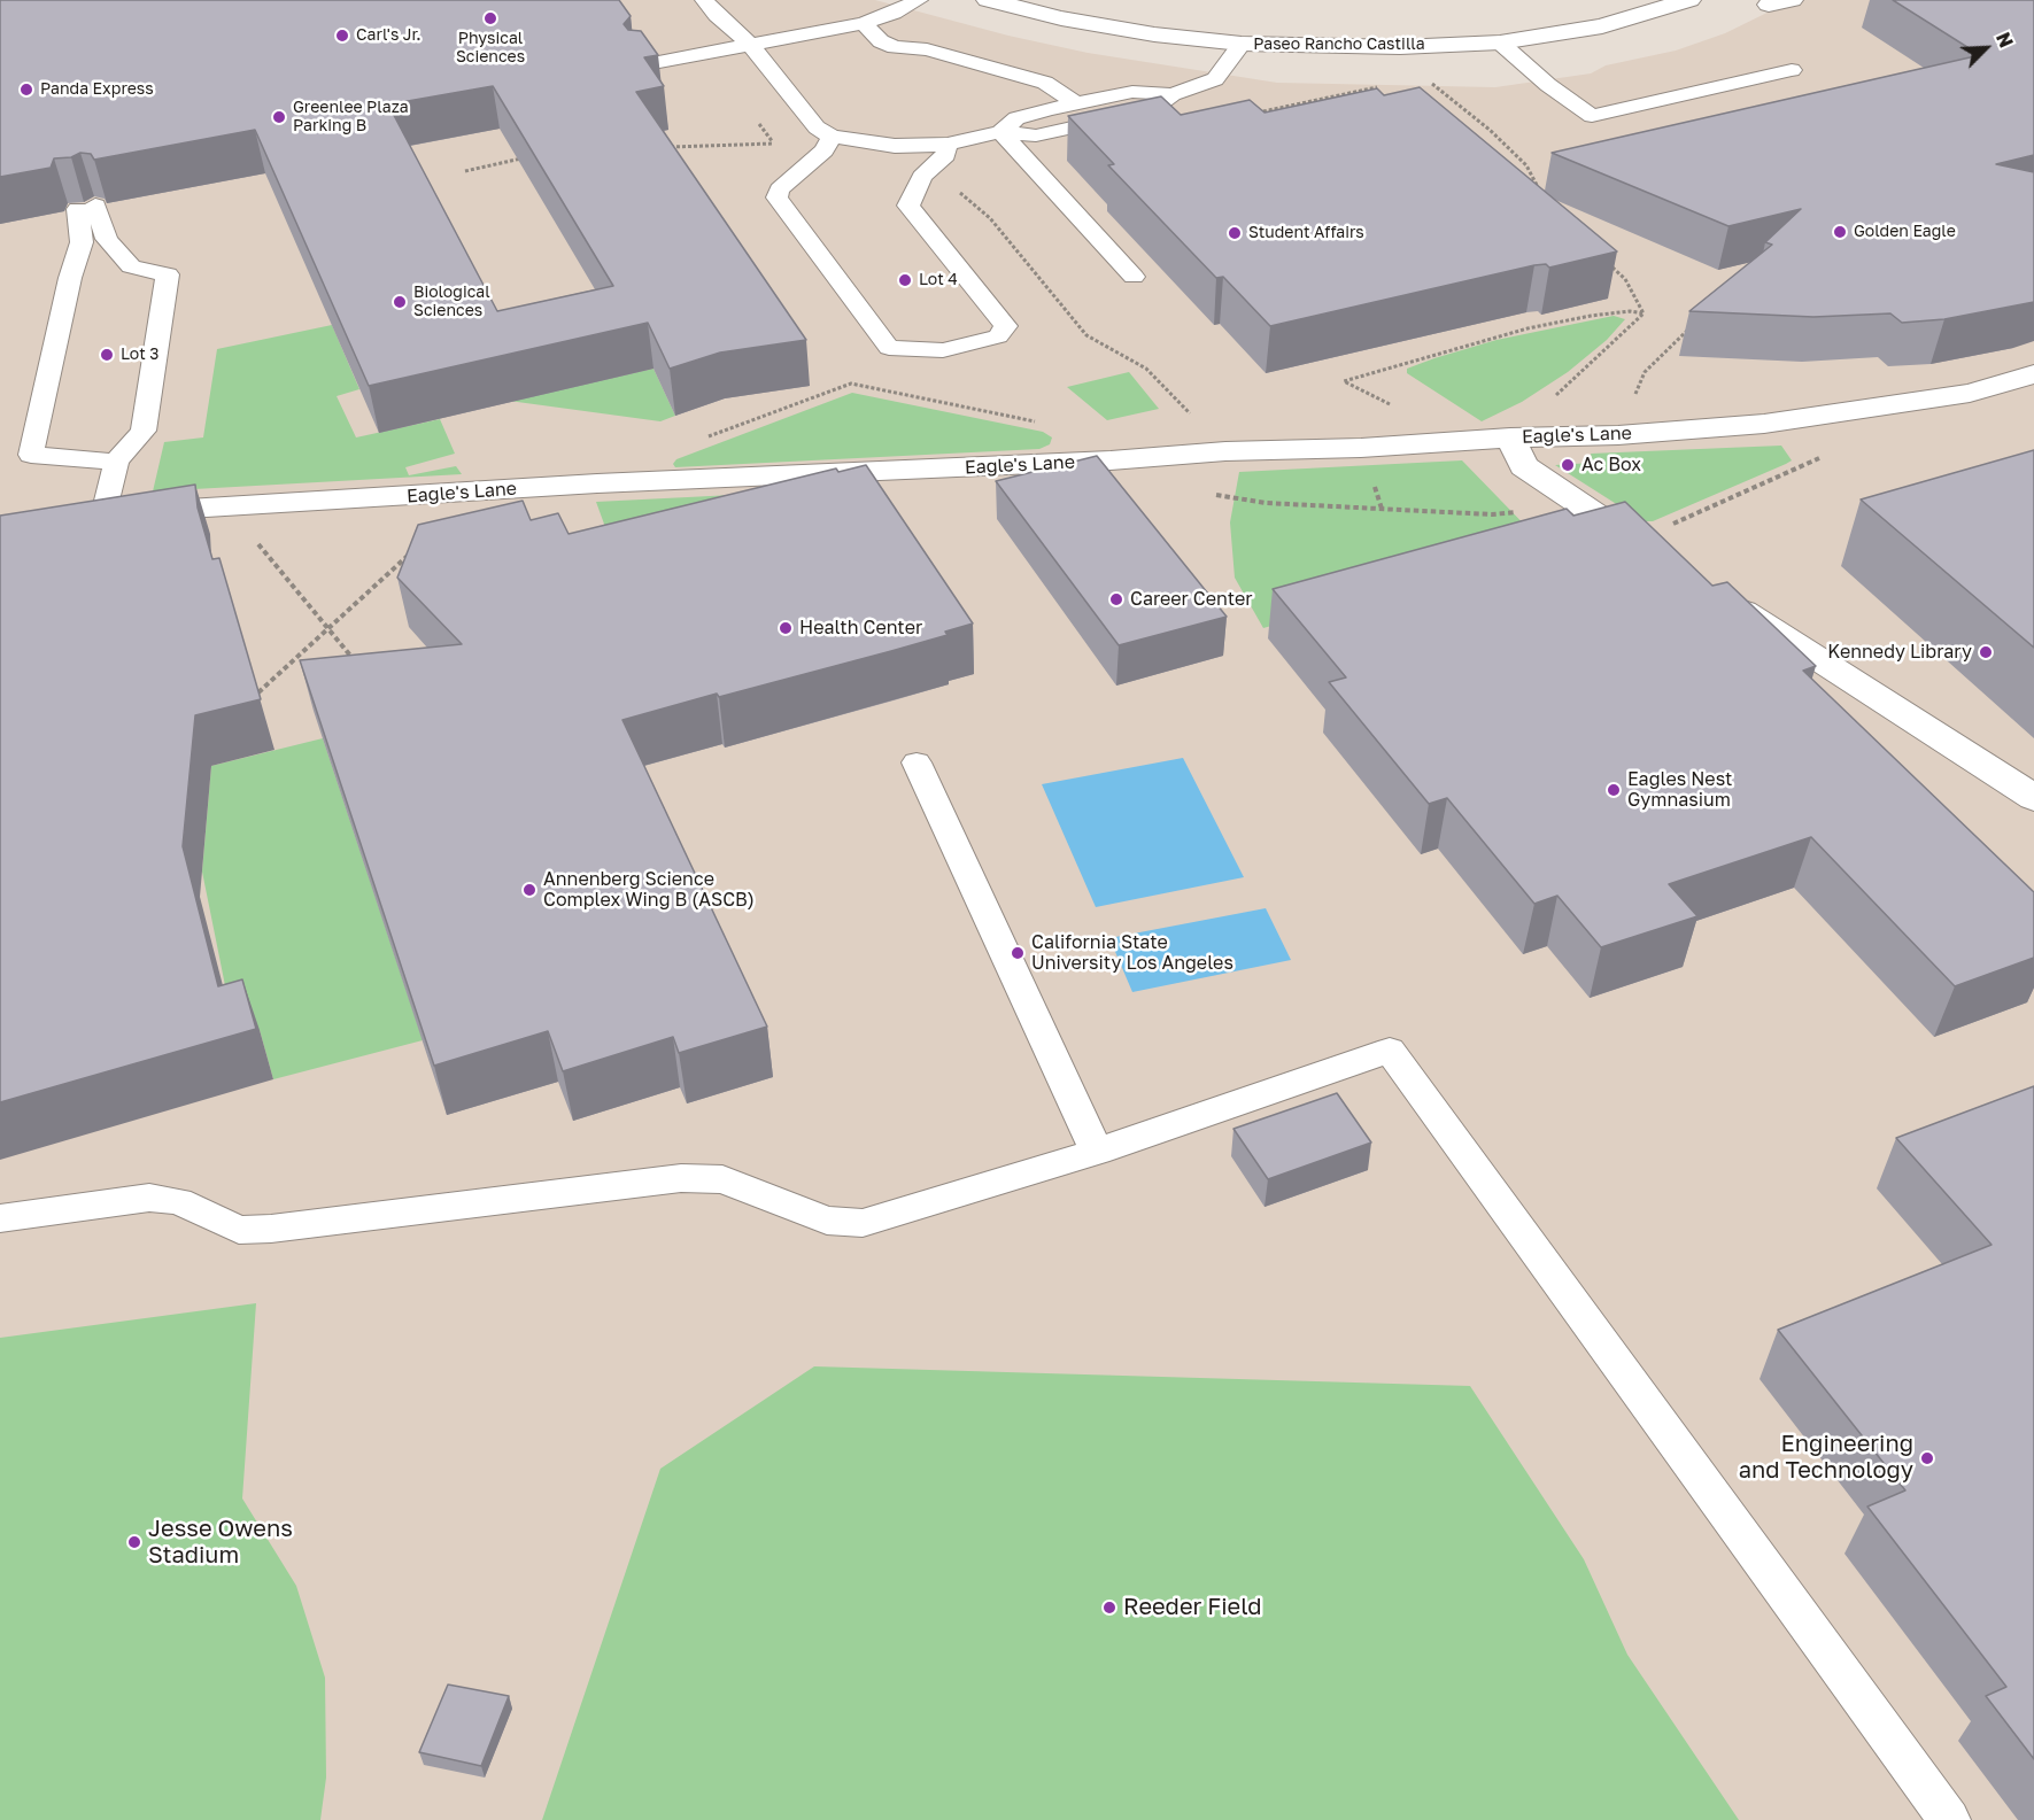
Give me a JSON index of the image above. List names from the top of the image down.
{
  "streets": {
    "street": ["Paseo Rancho Castilla", "Eagle's Lane"]
  },
  "places": [
    "Physical Sciences",
    "Carl's Jr.",
    "Panda Express",
    "Greenlee Plaza Parking B",
    "Golden Eagle",
    "Student Affairs",
    "Lot 4",
    "Biological Sciences",
    "Lot 3",
    "Ac Box",
    "Career Center",
    "Health Center",
    "Kennedy Library",
    "Eagles Nest Gymnasium",
    "Annenberg Science Complex Wing B (ASCB)",
    "California State University Los Angeles",
    "Engineering and Technology",
    "Jesse Owens Stadium",
    "Reeder Field"
  ],
  "north": "top right"
}
